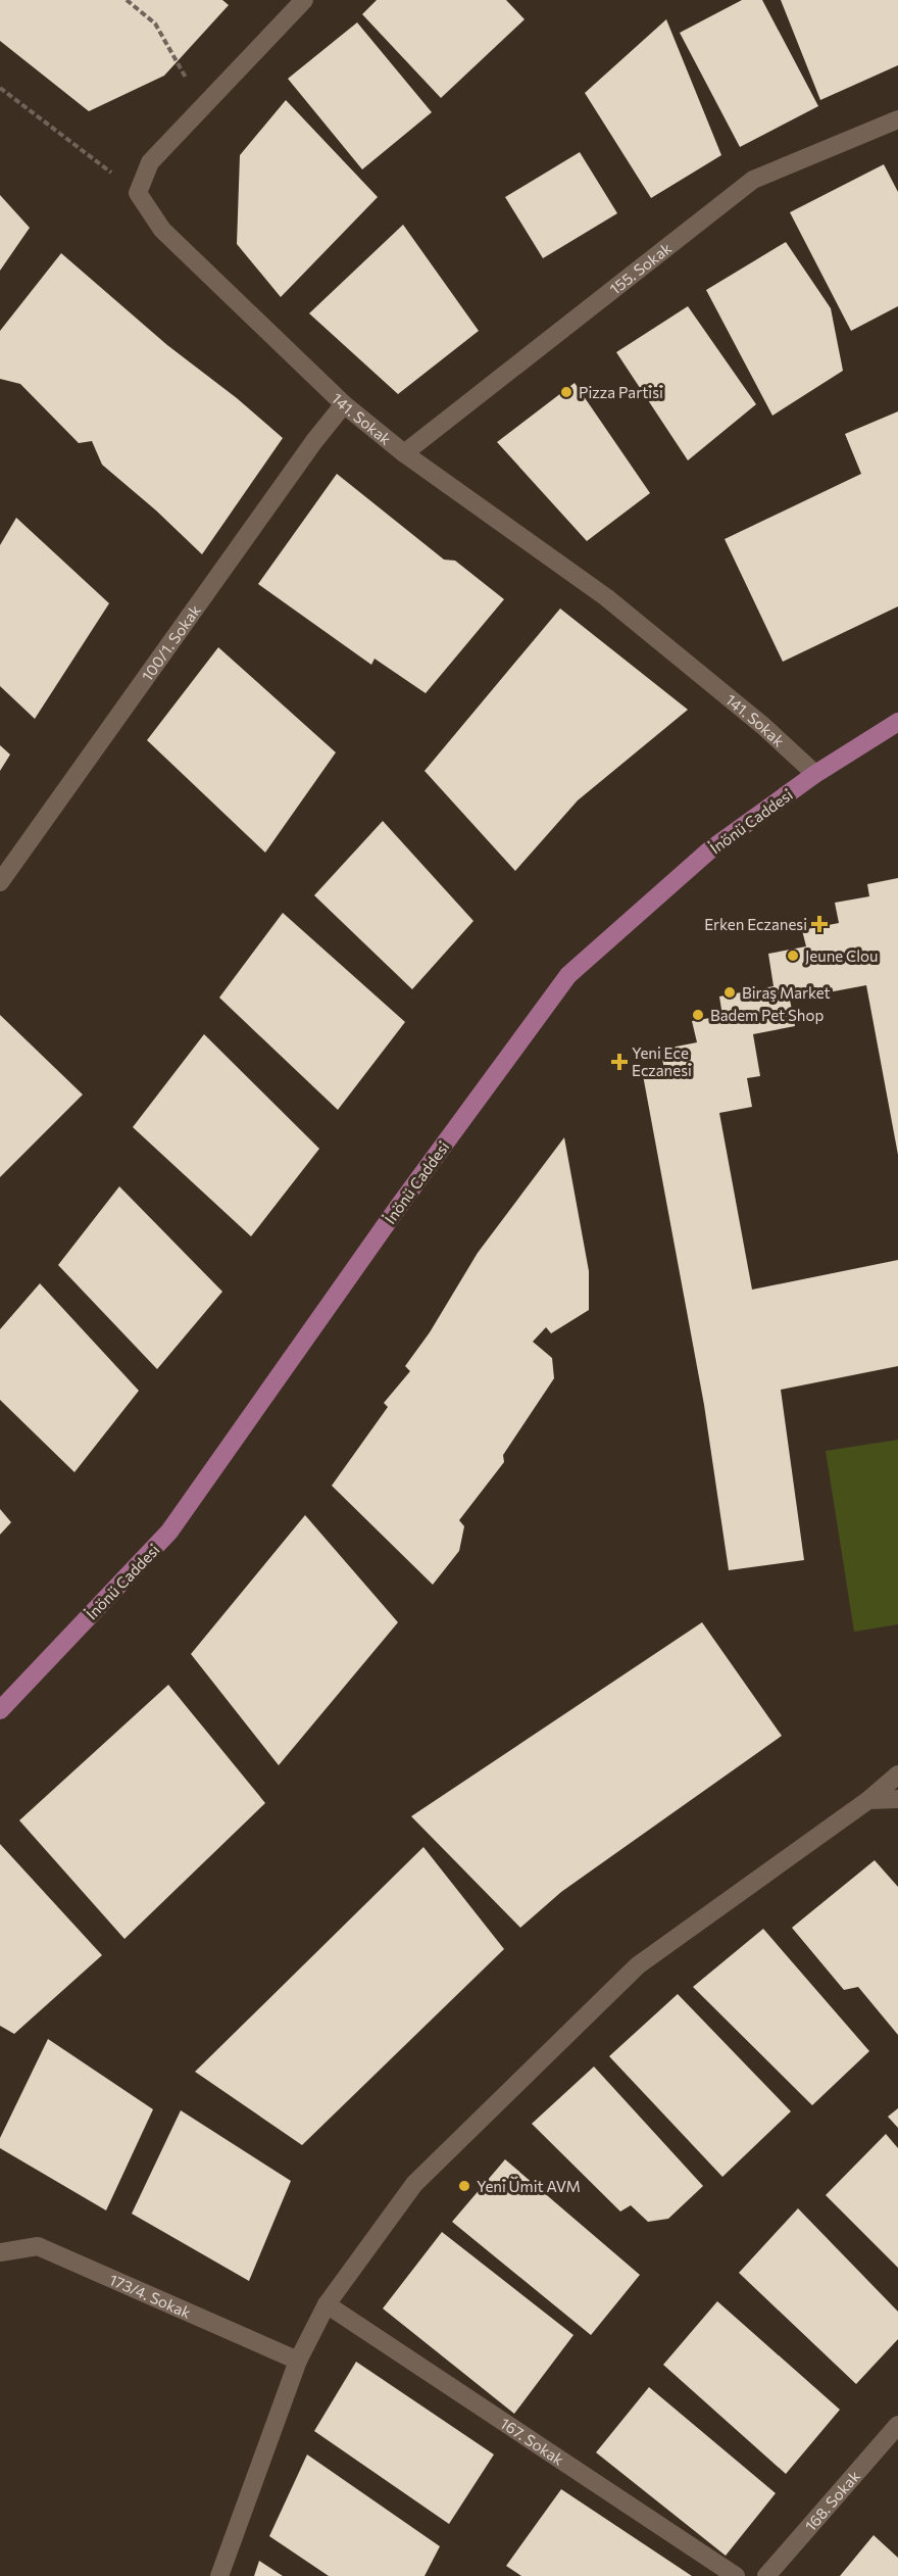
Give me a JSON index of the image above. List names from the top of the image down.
{
  "streets": {
    "main road": ["İnönü Caddesi"],
    "street": [
      "155. Sokak",
      "141. Sokak",
      "100/1. Sokak",
      "173/4. Sokak",
      "167. Sokak",
      "168. Sokak"
    ]
  },
  "crossings": [
    ["155. Sokak", "141. Sokak"],
    ["141. Sokak", "100/1. Sokak"],
    ["141. Sokak", "İnönü Caddesi"]
  ],
  "places": {
    "other": [
      "Pizza Partisi",
      "Jeune Clou",
      "Biraş Market",
      "Badem Pet Shop",
      "Yeni Ümit AVM"
    ],
    "health": ["Erken Eczanesi", "Yeni Ece Eczanesi"]
  }
}
